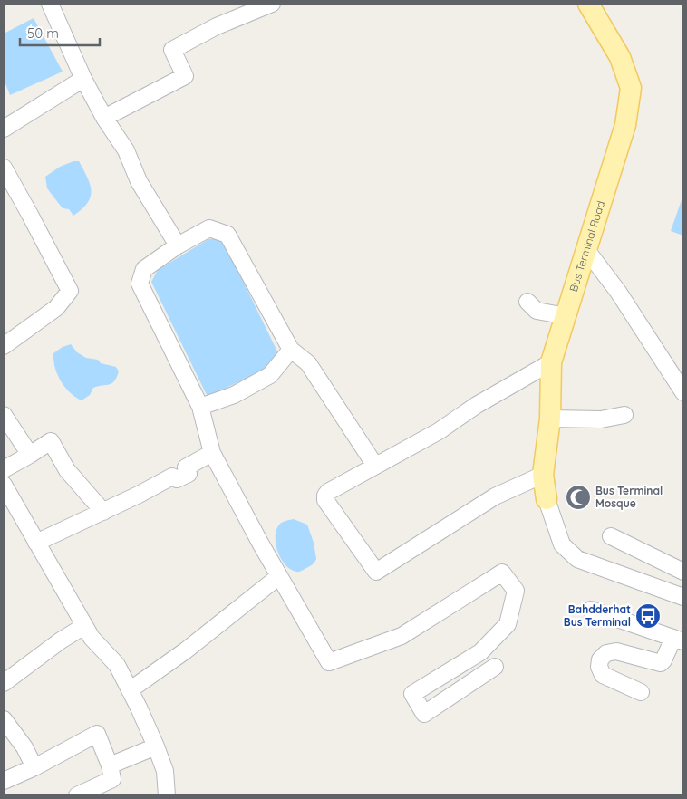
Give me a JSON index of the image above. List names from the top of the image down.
{
  "streets": {
    "main road": ["Bus Terminal Road"]
  },
  "places": {
    "mosque": ["Bus Terminal Mosque"],
    "bus stop": ["Bahdderhat Bus Terminal"]
  },
  "scale_bar": "50 m"
}
